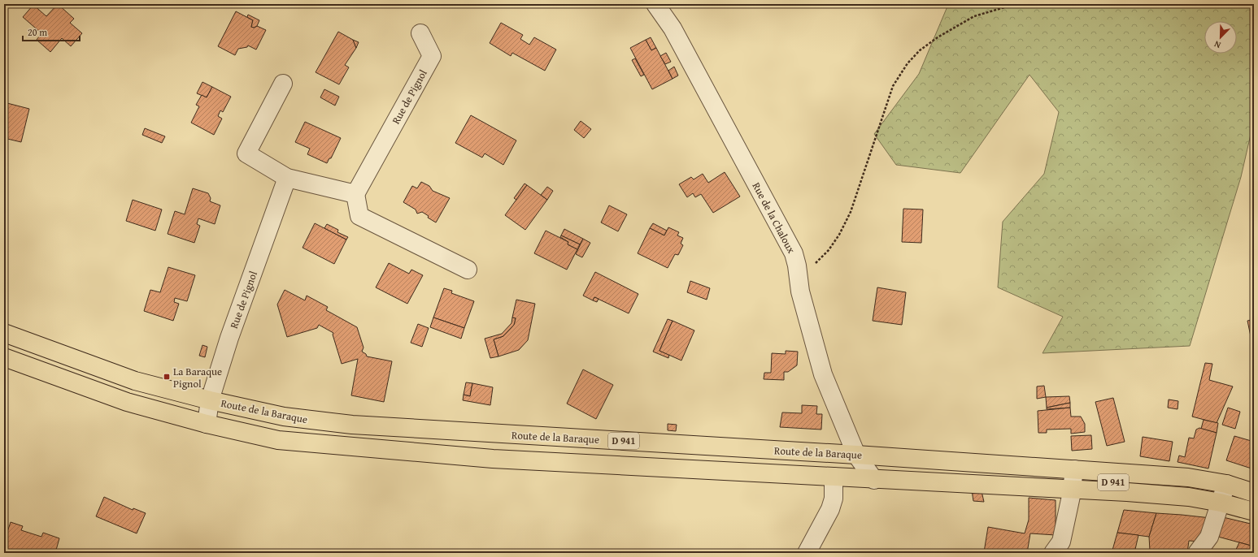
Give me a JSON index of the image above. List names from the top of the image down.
{
  "streets": {
    "main road": ["Route de la Baraque", "D 941"],
    "street": ["Rue de Pignol", "Rue de la Chaloux"]
  },
  "crossings": [
    ["Rue de Pignol", "Route de la Baraque"],
    ["Rue de la Chaloux", "Route de la Baraque"],
    ["Route de la Baraque", "D 941"]
  ],
  "places": {
    "transit": ["La Baraque Pignol"]
  },
  "scale_bar": "20 m",
  "north": "bottom left"
}
